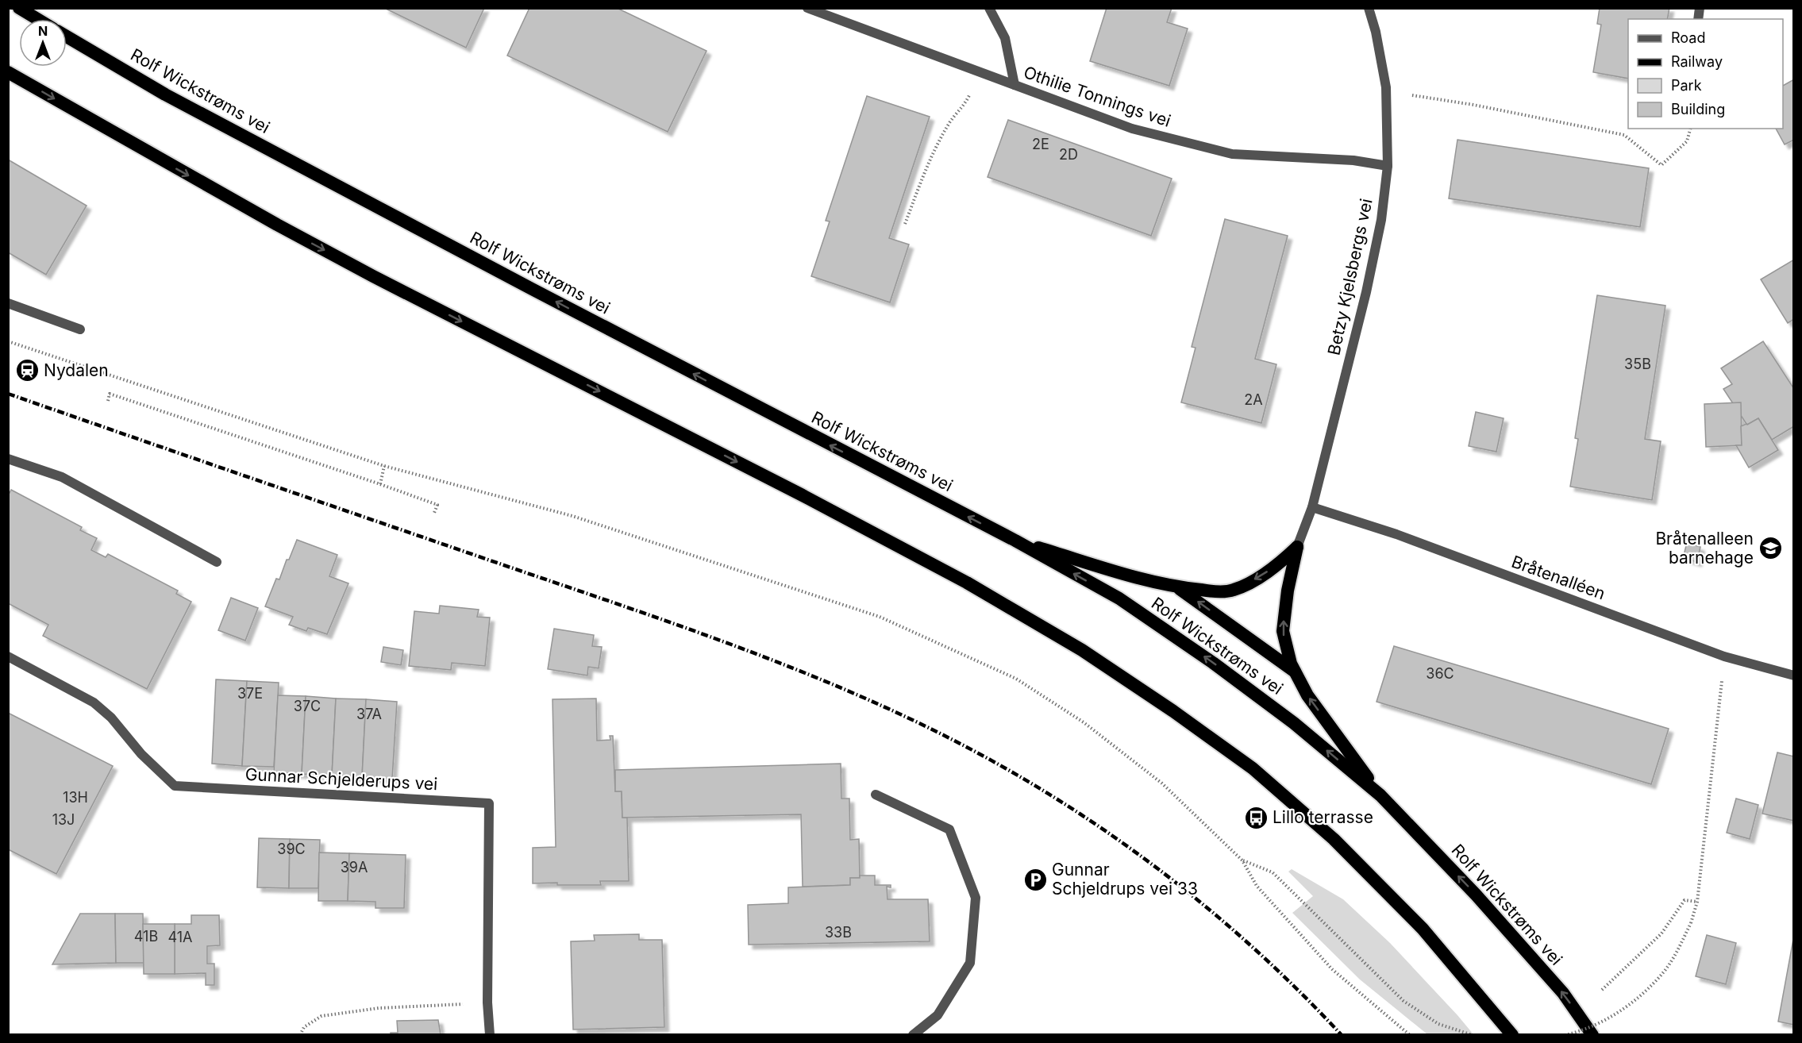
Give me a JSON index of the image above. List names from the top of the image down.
{
  "streets": {
    "highway": ["Rolf Wickstrøms vei"],
    "street": [
      "Othilie Tonnings vei",
      "Betzy Kjelsbergs vei",
      "Bråtenalléen",
      "Gunnar Schjelderups vei"
    ]
  },
  "crossings": [
    ["Othilie Tonnings vei", "Betzy Kjelsbergs vei"],
    ["Betzy Kjelsbergs vei", "Bråtenalléen"]
  ],
  "places": {
    "station": ["Nydalen"],
    "school or university": ["Bråtenalleen barnehage"],
    "bus stop": ["Lillo terrasse"],
    "parking": ["Gunnar Schjeldrups vei 33"]
  },
  "house_numbers": [
    "2E",
    "2D",
    "35B",
    "2A",
    "36C",
    "37E",
    "37C",
    "37A",
    "13H",
    "13J",
    "39C",
    "39A",
    "33B",
    "41B",
    "41A"
  ],
  "legend": [
    "Road",
    "Railway",
    "Park",
    "Building"
  ],
  "north": "top"
}
